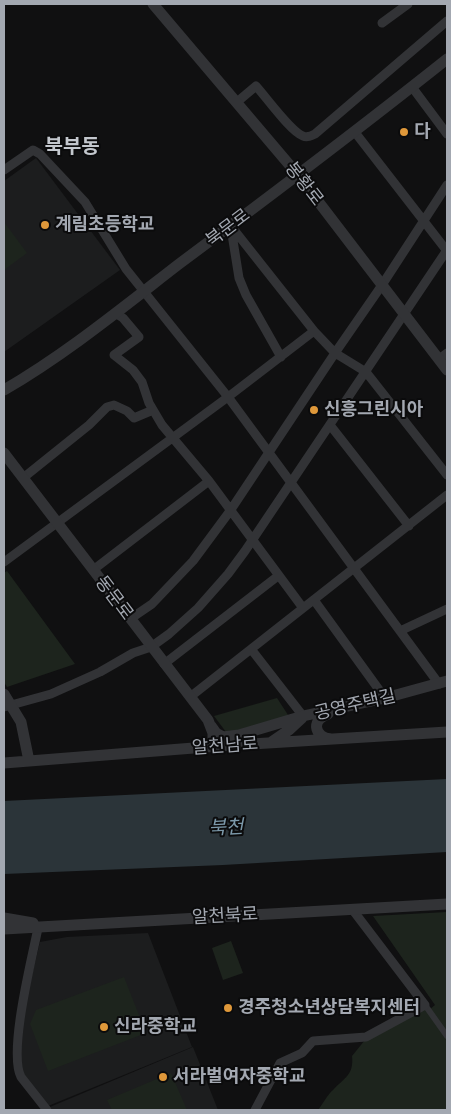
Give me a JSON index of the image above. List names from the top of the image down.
{
  "streets": {
    "street": [
      "봉황로",
      "북문로",
      "동문로",
      "공영주택길",
      "알천남로",
      "알천북로"
    ]
  },
  "crossings": [
    ["봉황로", "북문로"],
    ["동문로", "알천남로"],
    ["공영주택길", "알천남로"]
  ],
  "districts": ["북부동"],
  "water": ["북천"],
  "places": [
    "다",
    "계림초등학교",
    "신흥그린시아",
    "경주청소년상담복지센터",
    "신라중학교",
    "서라벌여자중학교"
  ]
}
